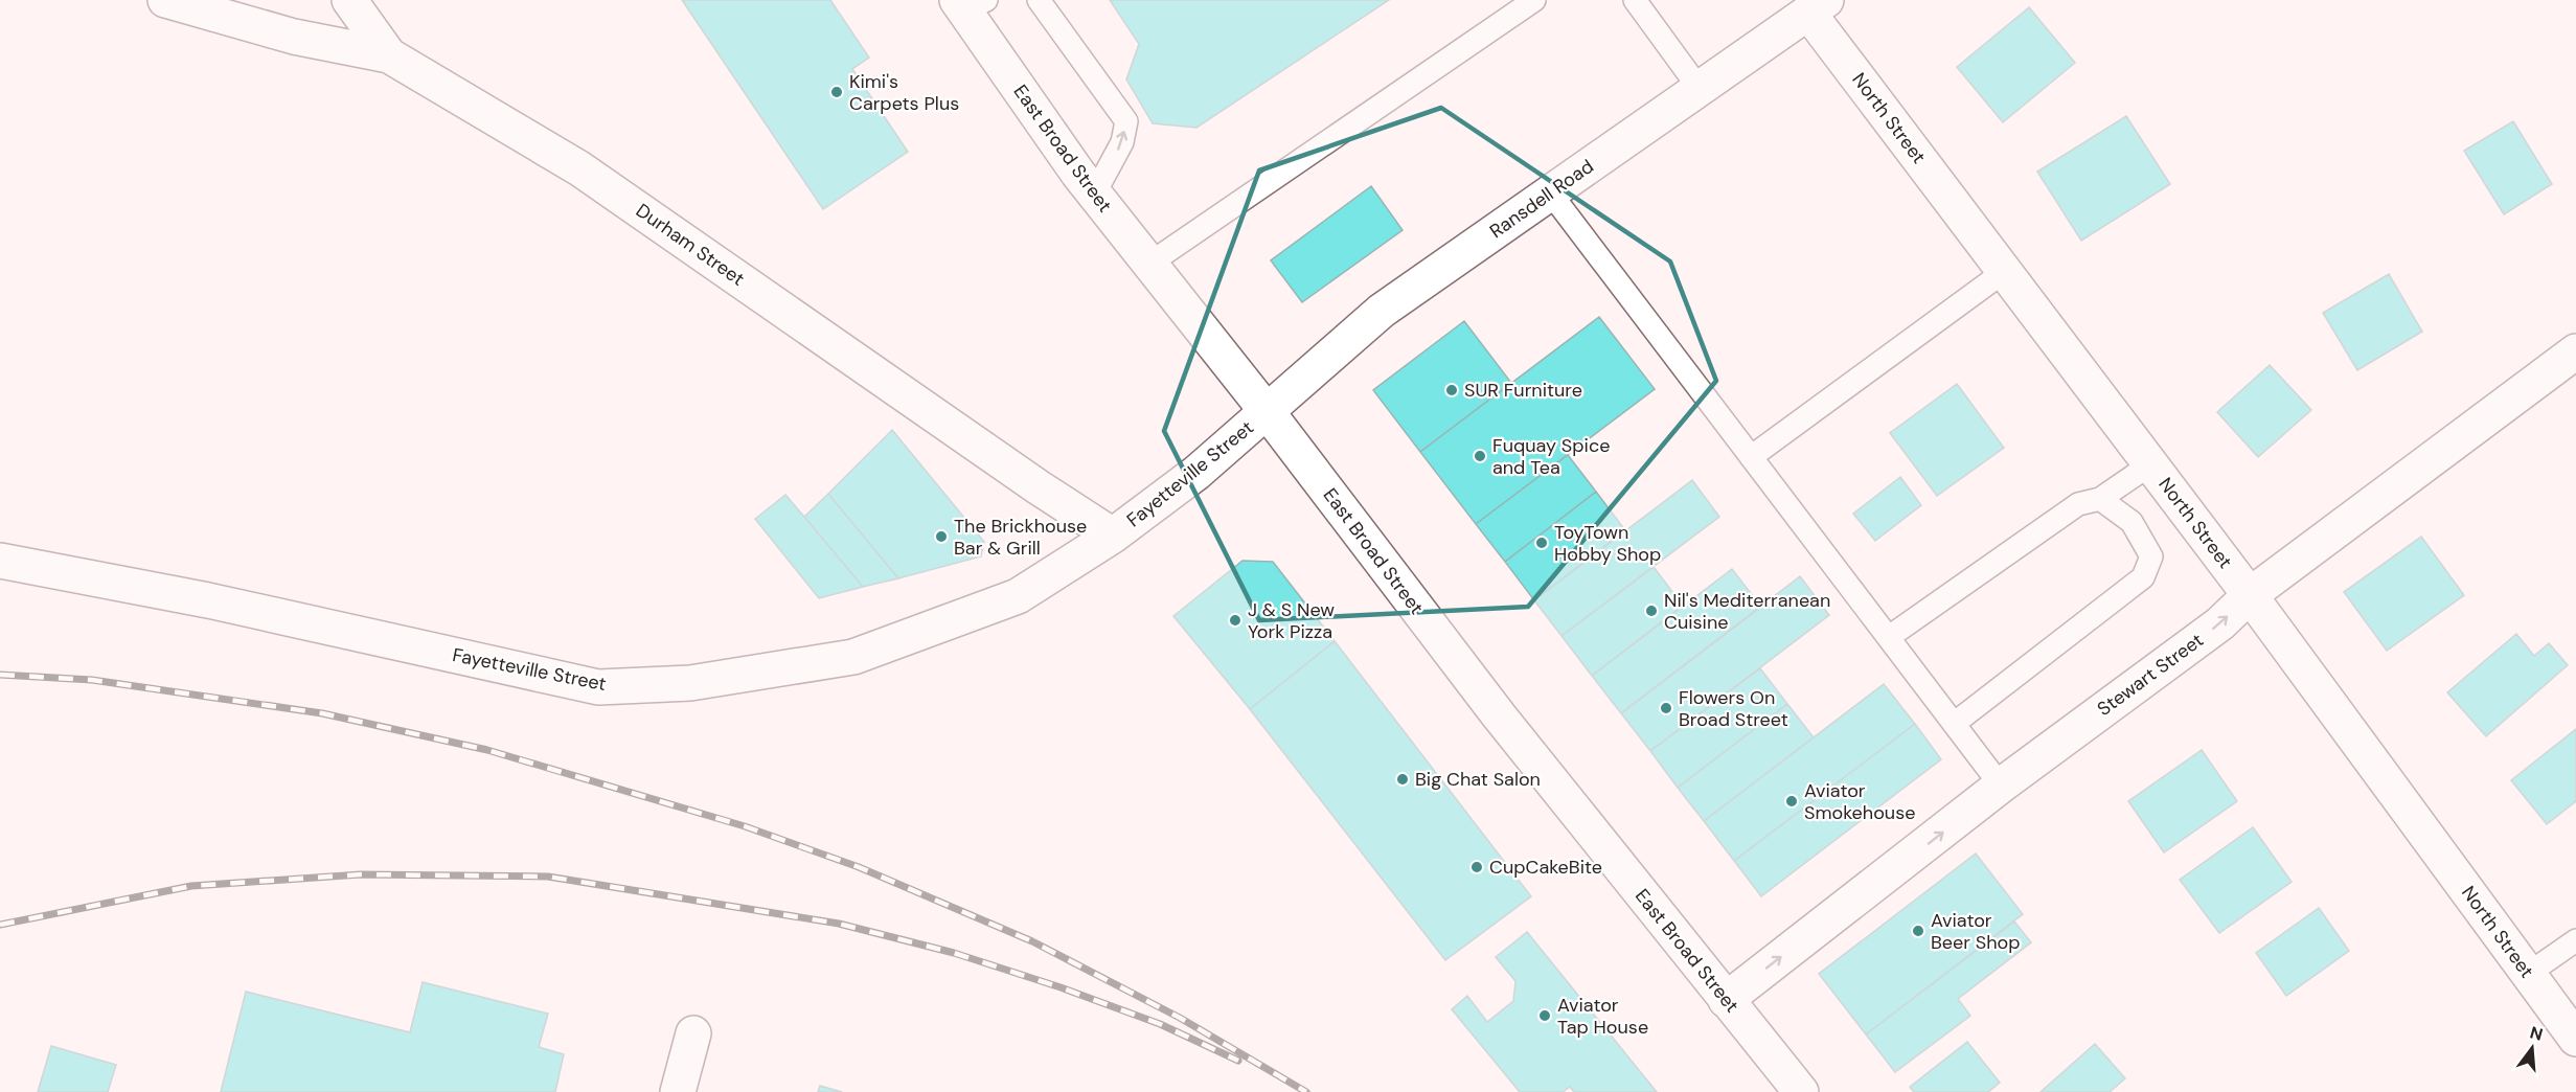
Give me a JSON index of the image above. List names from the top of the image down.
{
  "streets": {
    "street": [
      "North Street",
      "East Broad Street",
      "Ransdell Road",
      "Durham Street",
      "Fayetteville Street",
      "Stewart Street"
    ]
  },
  "crossings": [
    ["North Street", "Ransdell Road"],
    ["North Street", "Stewart Street"],
    ["East Broad Street", "Ransdell Road"],
    ["East Broad Street", "Fayetteville Street"],
    ["East Broad Street", "Stewart Street"],
    ["Ransdell Road", "Fayetteville Street"],
    ["Durham Street", "Fayetteville Street"]
  ],
  "one_way": ["Stewart Street"],
  "places": [
    "Kimi's Carpets Plus",
    "SUR Furniture",
    "Fuquay Spice and Tea",
    "The Brickhouse Bar & Grill",
    "ToyTown Hobby Shop",
    "Nil's Mediterranean Cuisine",
    "J & S New York Pizza",
    "Flowers On Broad Street",
    "Big Chat Salon",
    "Aviator Smokehouse",
    "CupCakeBite",
    "Aviator Beer Shop",
    "Aviator Tap House"
  ],
  "north": "top"
}
